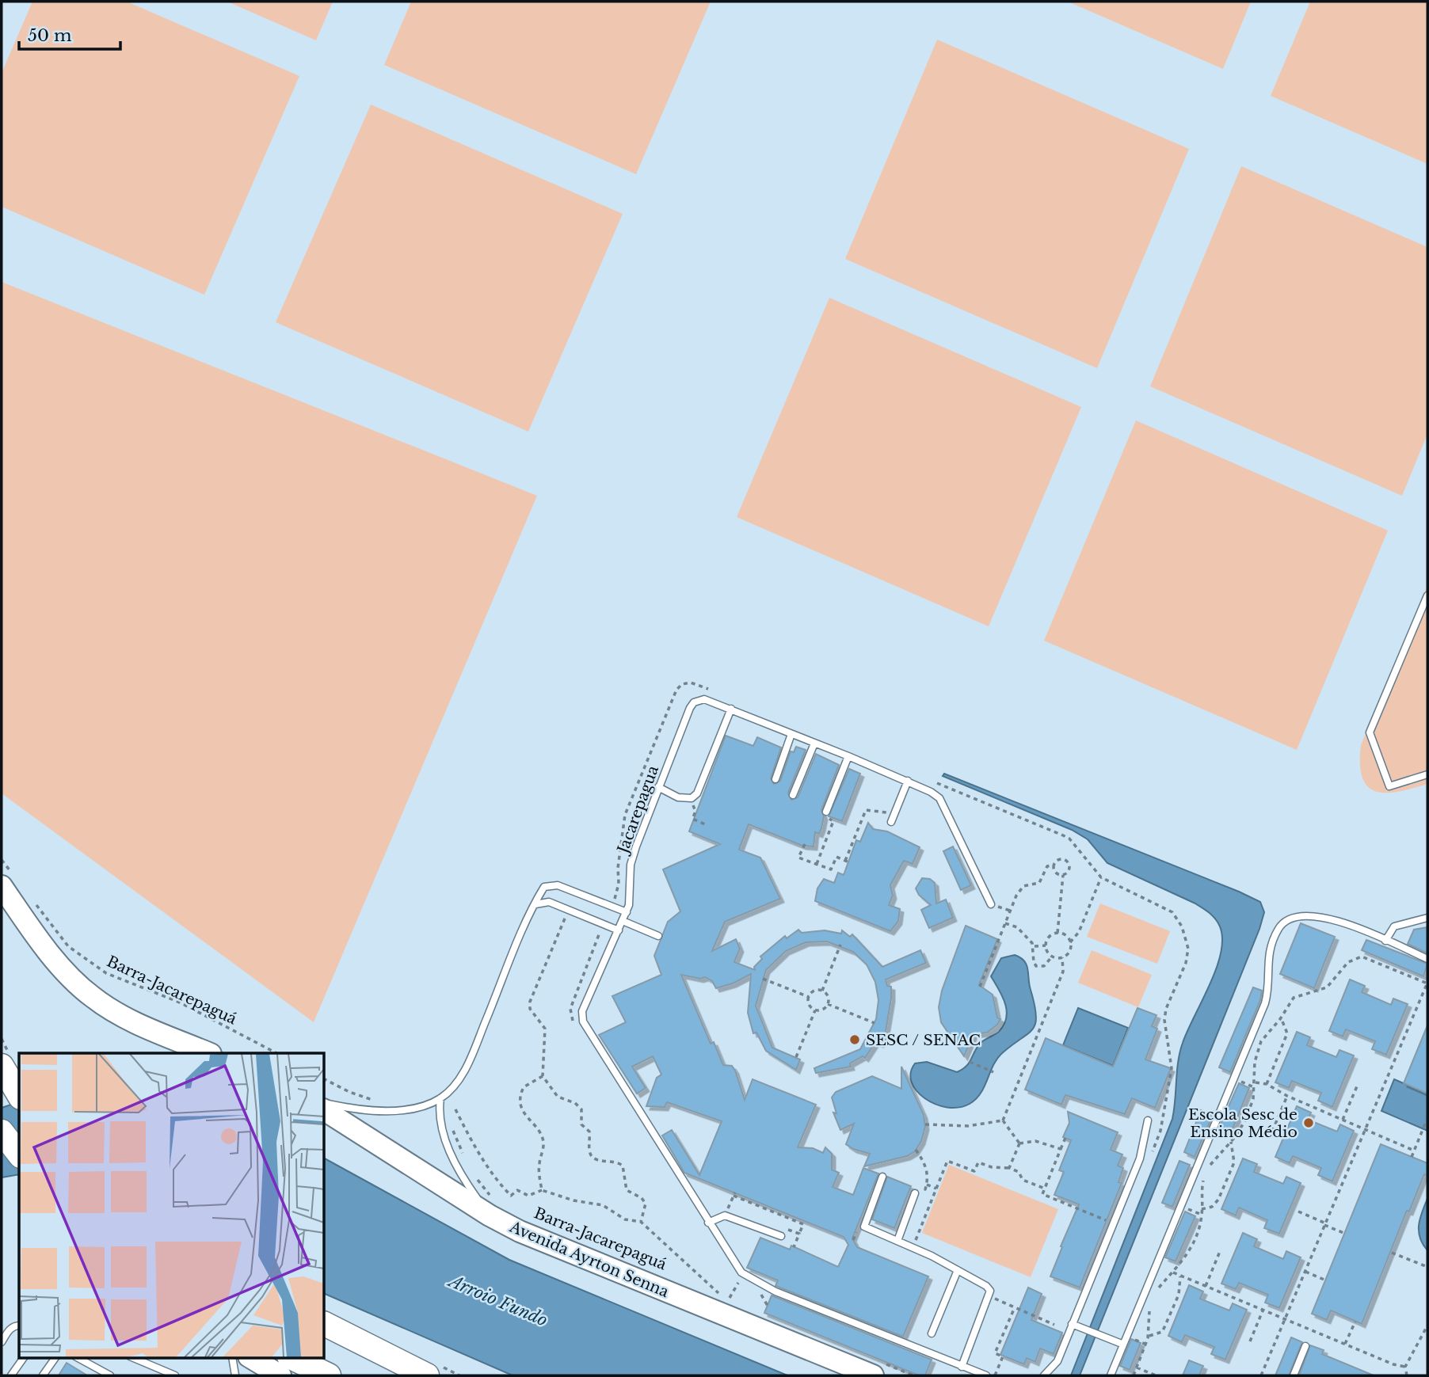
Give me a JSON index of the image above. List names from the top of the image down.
{
  "streets": {
    "highway": ["Avenida Ayrton Senna"],
    "lane": ["Jacarepagua"],
    "path": ["Barra-Jacarepaguá"]
  },
  "water": ["Arroio Fundo"],
  "places": ["SESC / SENAC", "Escola Sesc de Ensino Médio"],
  "scale_bar": "50 m"
}
